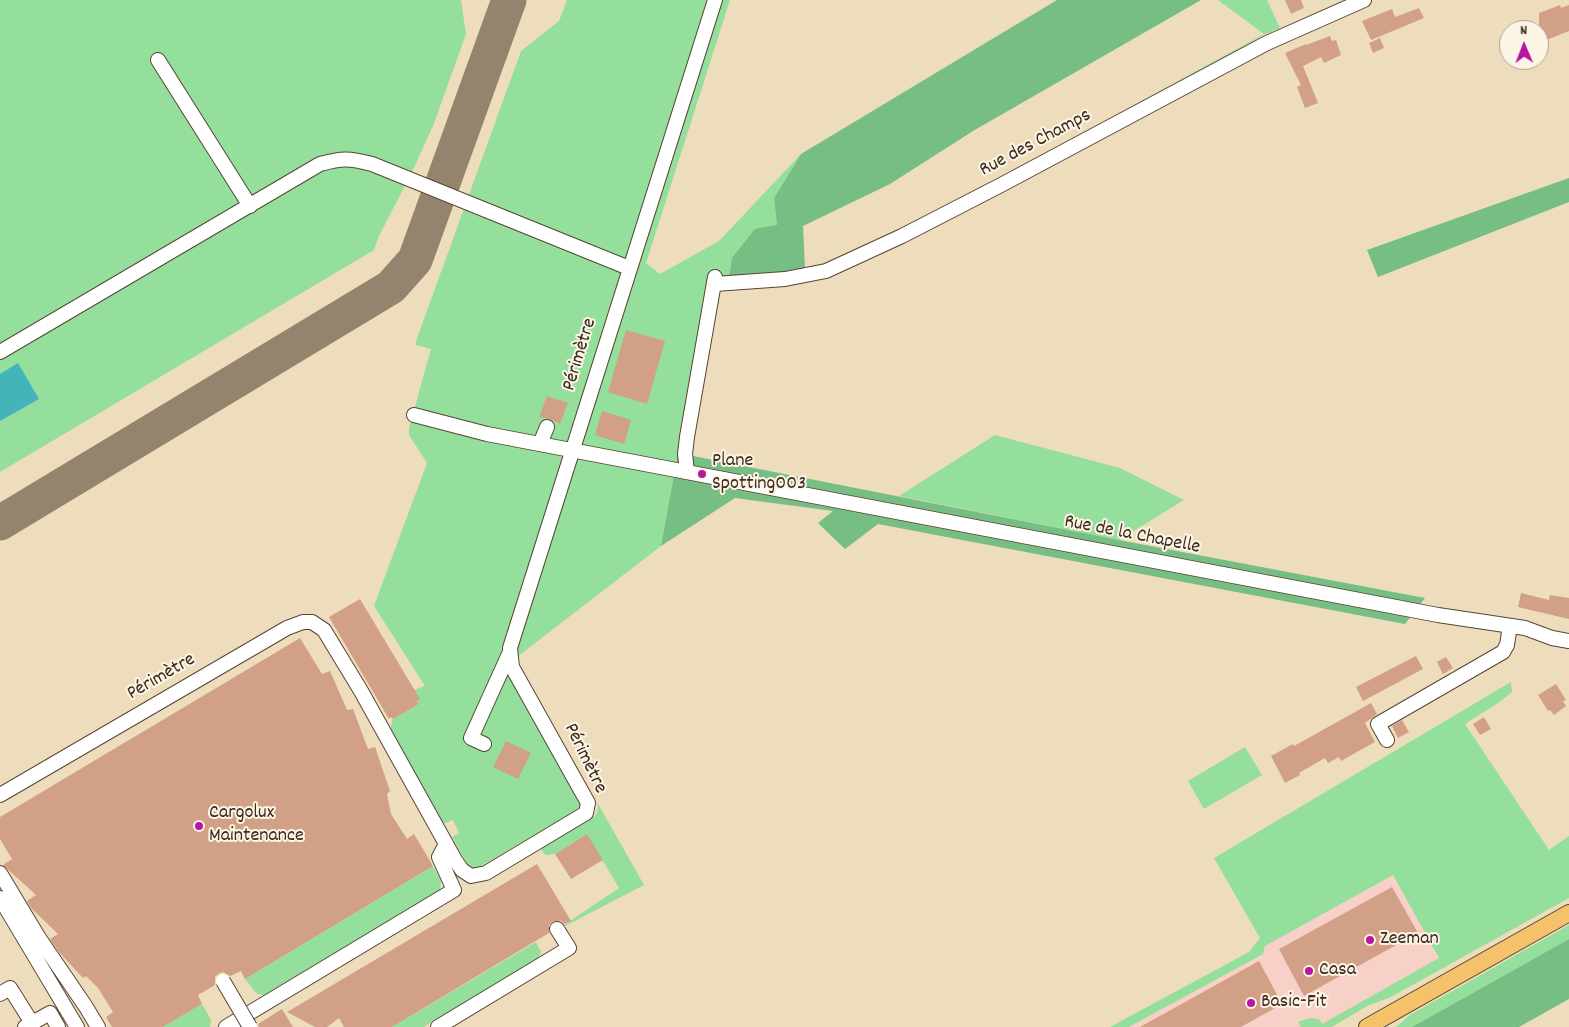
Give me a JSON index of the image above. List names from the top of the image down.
{
  "streets": {
    "street": ["Rue des Champs", "Périmètre", "Rue de la Chapelle"]
  },
  "crossings": [
    ["Rue des Champs", "Rue de la Chapelle"],
    ["Périmètre", "Rue de la Chapelle"]
  ],
  "places": [
    "Plane Spotting003",
    "Cargolux Maintenance",
    "Zeeman",
    "Casa",
    "Basic-Fit"
  ],
  "north": "top"
}
